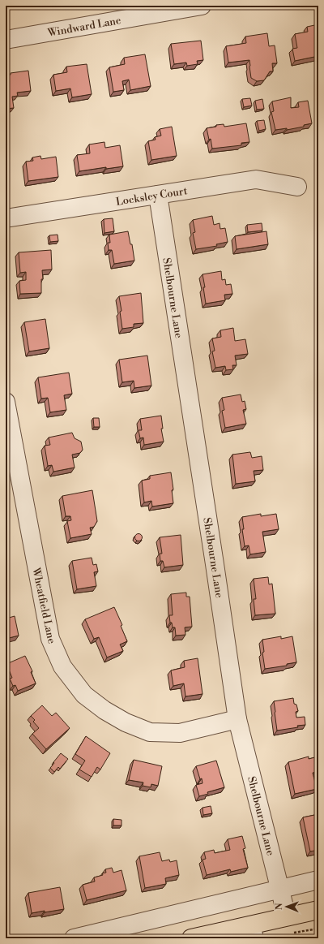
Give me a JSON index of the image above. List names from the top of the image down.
{
  "streets": {
    "street": [
      "Windward Lane",
      "Locksley Court",
      "Shelbourne Lane",
      "Wheatfield Lane"
    ]
  },
  "crossings": [
    ["Locksley Court", "Shelbourne Lane"],
    ["Shelbourne Lane", "Wheatfield Lane"]
  ],
  "north": "left"
}
